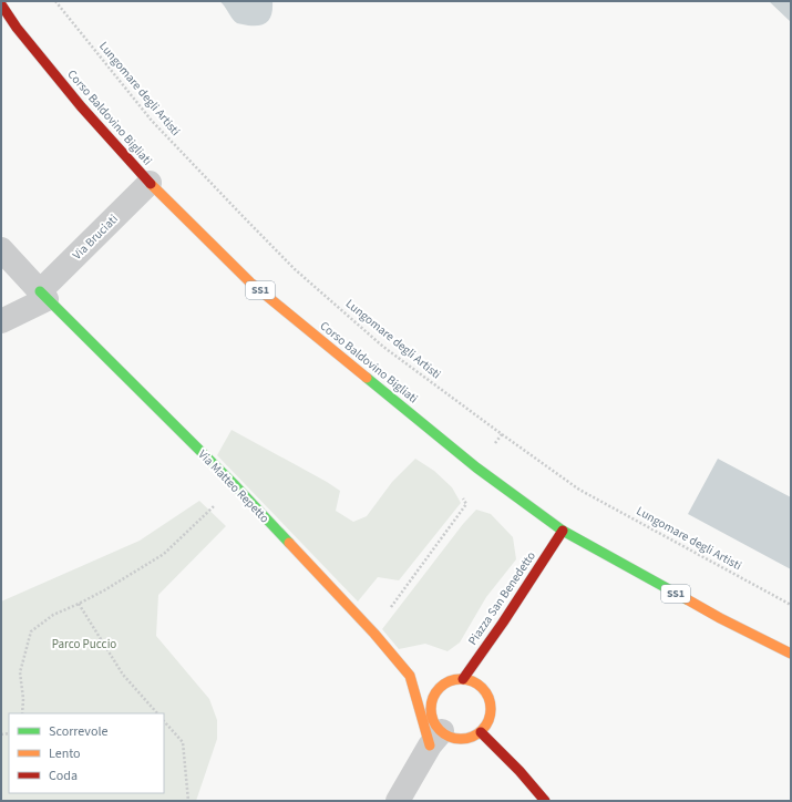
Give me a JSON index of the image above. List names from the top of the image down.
{
  "streets": {
    "street": [
      "Corso Baldovino Bigliati",
      "Via Bruciati",
      "SS1",
      "Via Matteo Repetto",
      "Piazza San Benedetto"
    ],
    "path": ["Lungomare degli Artisti"]
  },
  "crossings": [
    ["Corso Baldovino Bigliati", "Via Bruciati"],
    ["Corso Baldovino Bigliati", "Piazza San Benedetto"],
    ["Via Bruciati", "Via Matteo Repetto"],
    ["Via Matteo Repetto", "Piazza San Benedetto"]
  ],
  "parks": ["Parco Puccio"],
  "legend": ["Scorrevole", "Lento", "Coda"]
}
